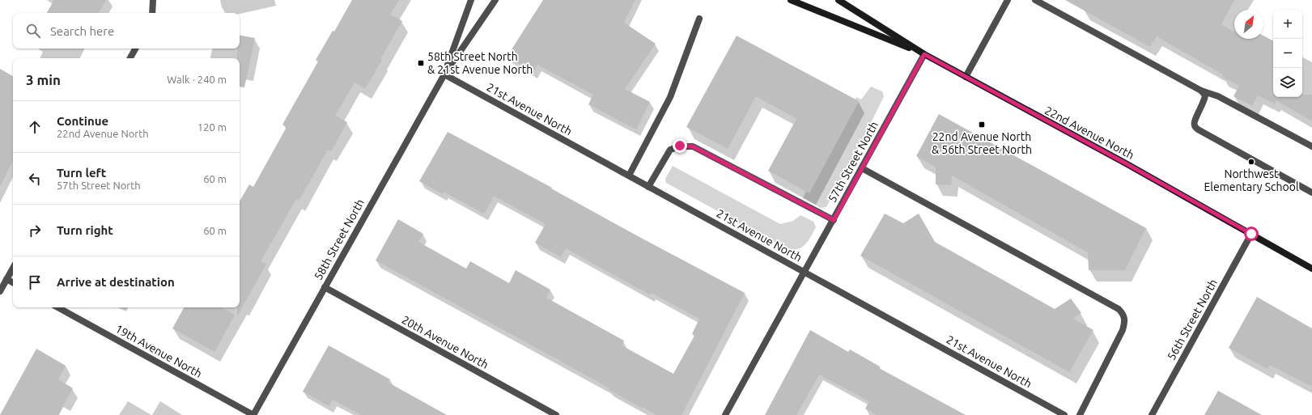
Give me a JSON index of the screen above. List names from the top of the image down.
{
  "streets": {
    "main road": ["22nd Avenue North"],
    "street": [
      "21st Avenue North",
      "57th Street North",
      "58th Street North",
      "56th Street North",
      "20th Avenue North",
      "19th Avenue North"
    ]
  },
  "crossings": [
    ["21st Avenue North", "57th Street North"],
    ["21st Avenue North", "58th Street North"],
    ["22nd Avenue North", "57th Street North"],
    ["22nd Avenue North", "56th Street North"],
    ["58th Street North", "20th Avenue North"],
    ["58th Street North", "19th Avenue North"]
  ],
  "places": {
    "transit": ["58th Street North & 21st Avenue North", "22nd Avenue North & 56th Street North"],
    "other": ["Northwest Elementary School"]
  },
  "north": "top right",
  "page": {
    "map_buttons": ["+", "−"],
    "search": "Search here",
    "heading": ["3 min", "Walk · 240 m"],
    "list": [
      ["Continue", "22nd Avenue North", "120 m"],
      ["Turn left", "57th Street North", "60 m"],
      ["Turn right", "60 m"],
      "Arrive at destination"
    ]
  }
}
